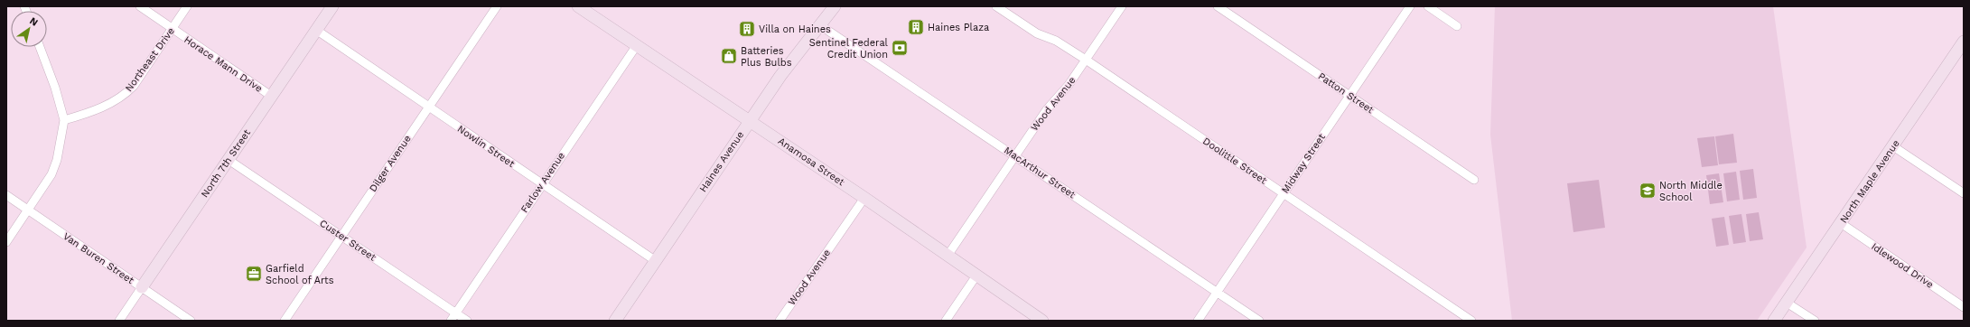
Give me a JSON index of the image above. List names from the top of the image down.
{
  "streets": {
    "main road": [
      "Haines Avenue",
      "Anamosa Street",
      "North 7th Street",
      "North Maple Avenue"
    ],
    "street": [
      "Northeast Drive",
      "Horace Mann Drive",
      "Patton Street",
      "Wood Avenue",
      "Nowlin Street",
      "Doolittle Street",
      "Dilger Avenue",
      "Midway Street",
      "MacArthur Street",
      "Farlow Avenue",
      "Custer Street",
      "Van Buren Street",
      "Idlewood Drive"
    ]
  },
  "crossings": [
    ["Northeast Drive", "Horace Mann Drive"],
    ["Horace Mann Drive", "North 7th Street"],
    ["Patton Street", "Midway Street"],
    ["Wood Avenue", "Doolittle Street"],
    ["Wood Avenue", "Anamosa Street"],
    ["Wood Avenue", "MacArthur Street"],
    ["Nowlin Street", "Haines Avenue"],
    ["Nowlin Street", "North 7th Street"],
    ["Nowlin Street", "Dilger Avenue"],
    ["Nowlin Street", "Farlow Avenue"],
    ["Doolittle Street", "Midway Street"],
    ["Haines Avenue", "Anamosa Street"],
    ["Haines Avenue", "MacArthur Street"],
    ["Anamosa Street", "Farlow Avenue"],
    ["North 7th Street", "Custer Street"],
    ["North 7th Street", "Van Buren Street"],
    ["Dilger Avenue", "Custer Street"],
    ["Midway Street", "MacArthur Street"],
    ["North Maple Avenue", "Idlewood Drive"],
    ["Farlow Avenue", "Custer Street"]
  ],
  "places": {
    "building": ["Haines Plaza", "Villa on Haines"],
    "bank": ["Sentinel Federal Credit Union"],
    "shop": ["Batteries Plus Bulbs"],
    "school or university": ["North Middle School"],
    "office": ["Garfield School of Arts"]
  },
  "north": "top right"
}
